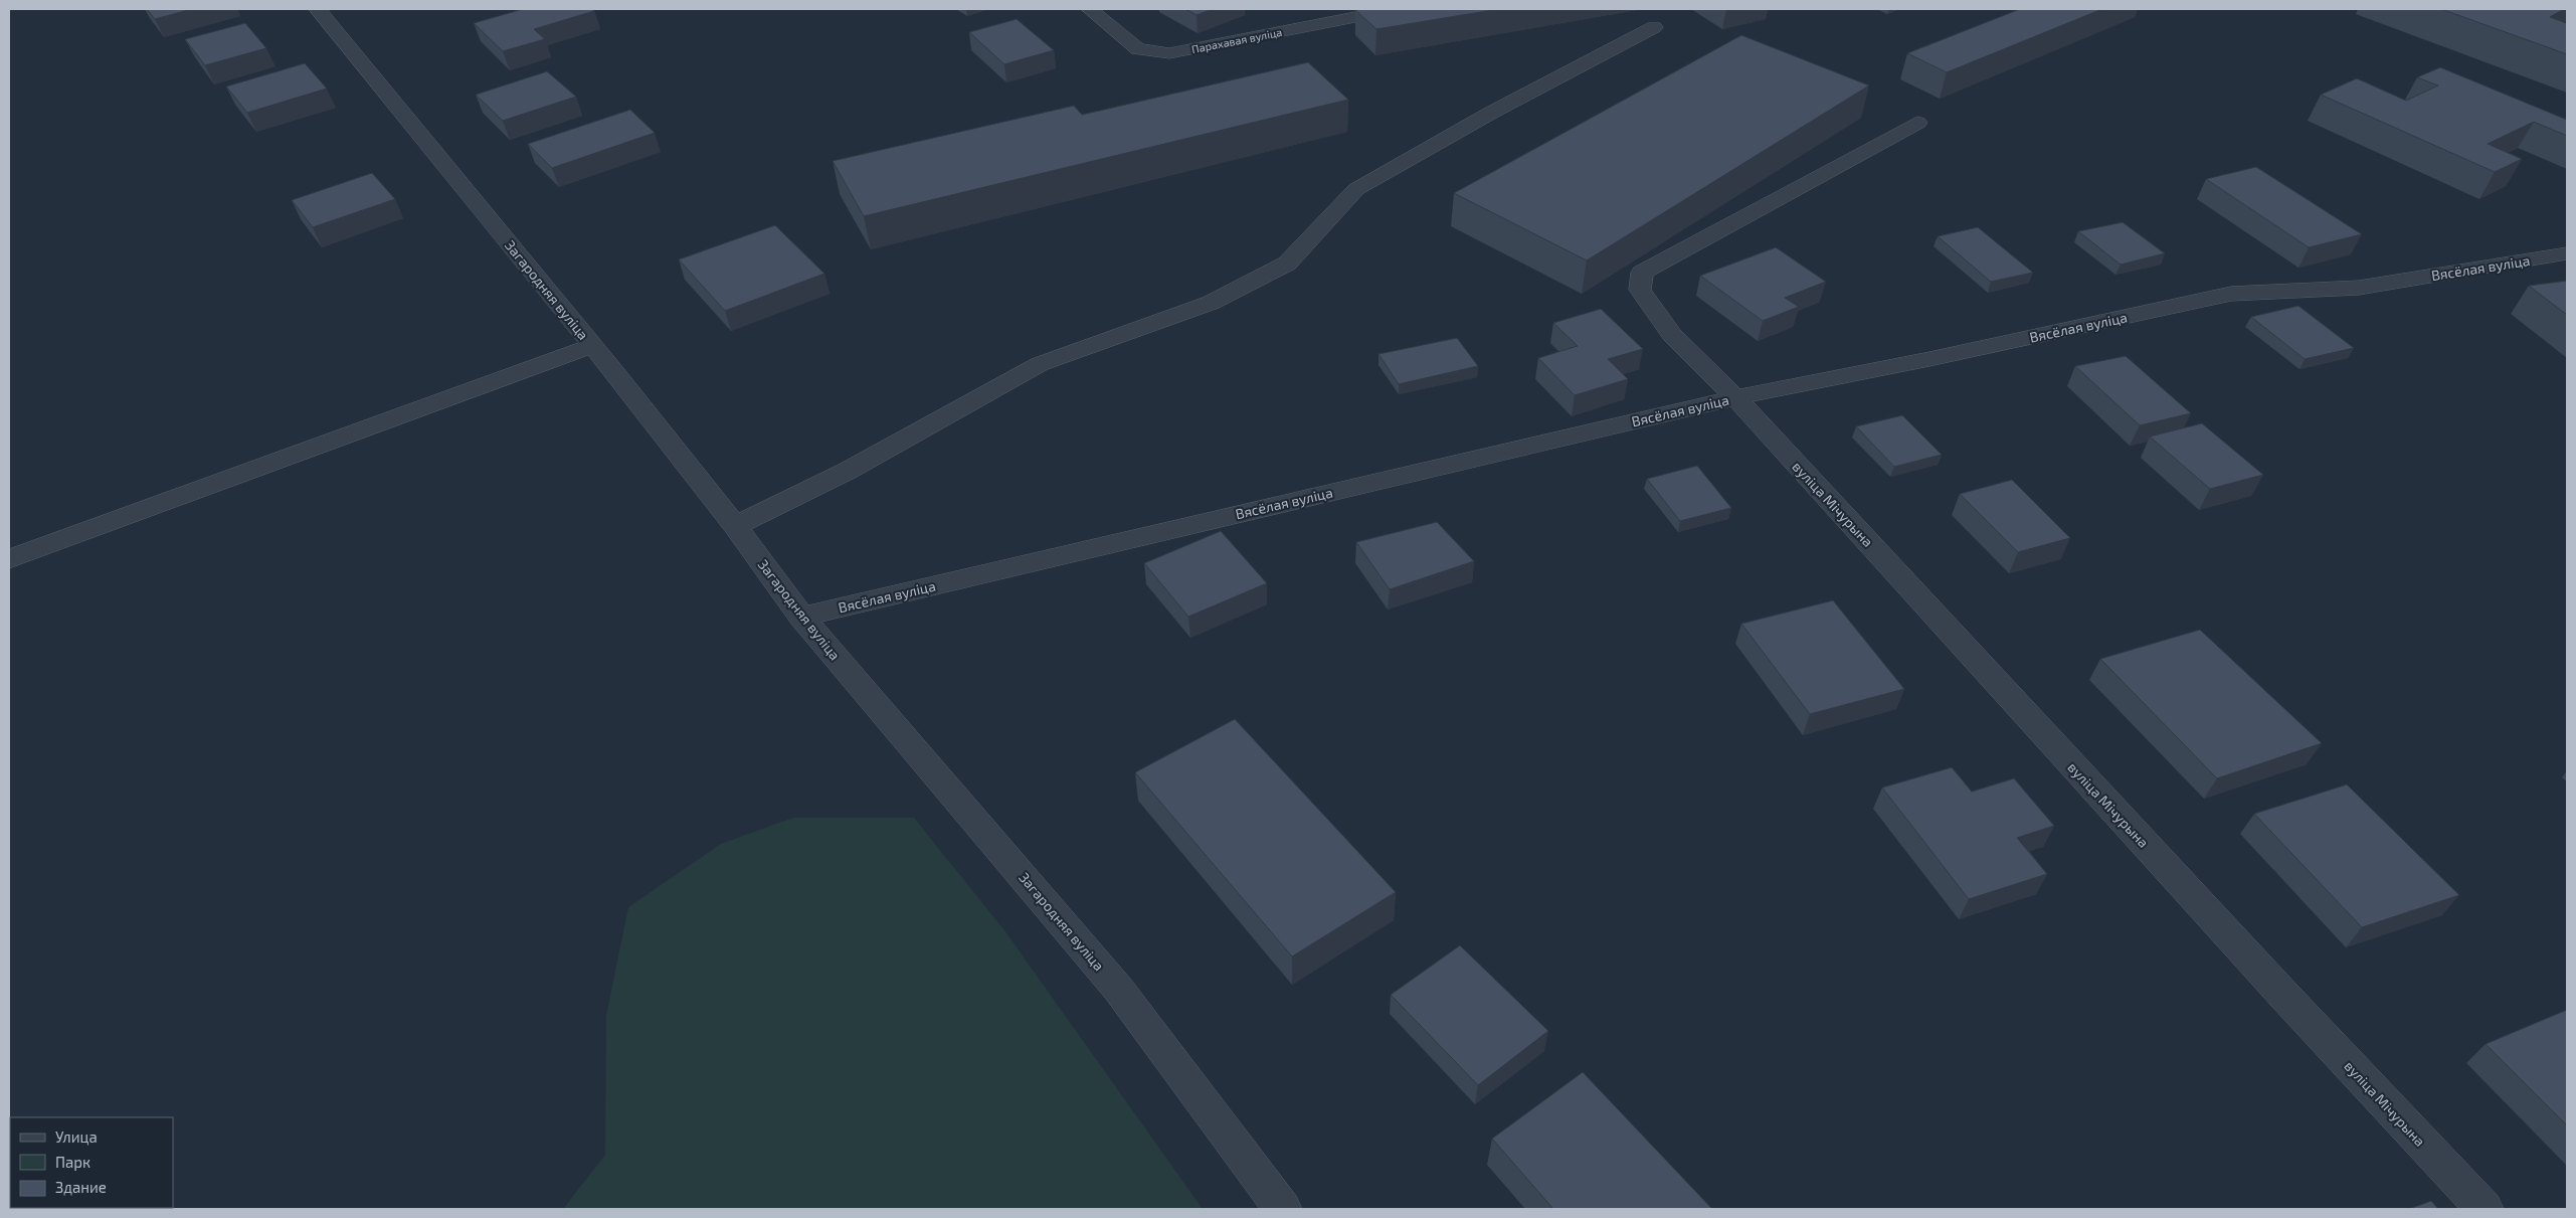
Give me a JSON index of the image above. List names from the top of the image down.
{
  "streets": {
    "street": [
      "Парахавая вуліца",
      "Вясёлая вуліца",
      "Загародняя вуліца",
      "вуліца Мічурына"
    ]
  },
  "crossings": [
    ["Вясёлая вуліца", "Загародняя вуліца"],
    ["Вясёлая вуліца", "вуліца Мічурына"]
  ],
  "legend": ["Улица", "Парк", "Здание"]
}
